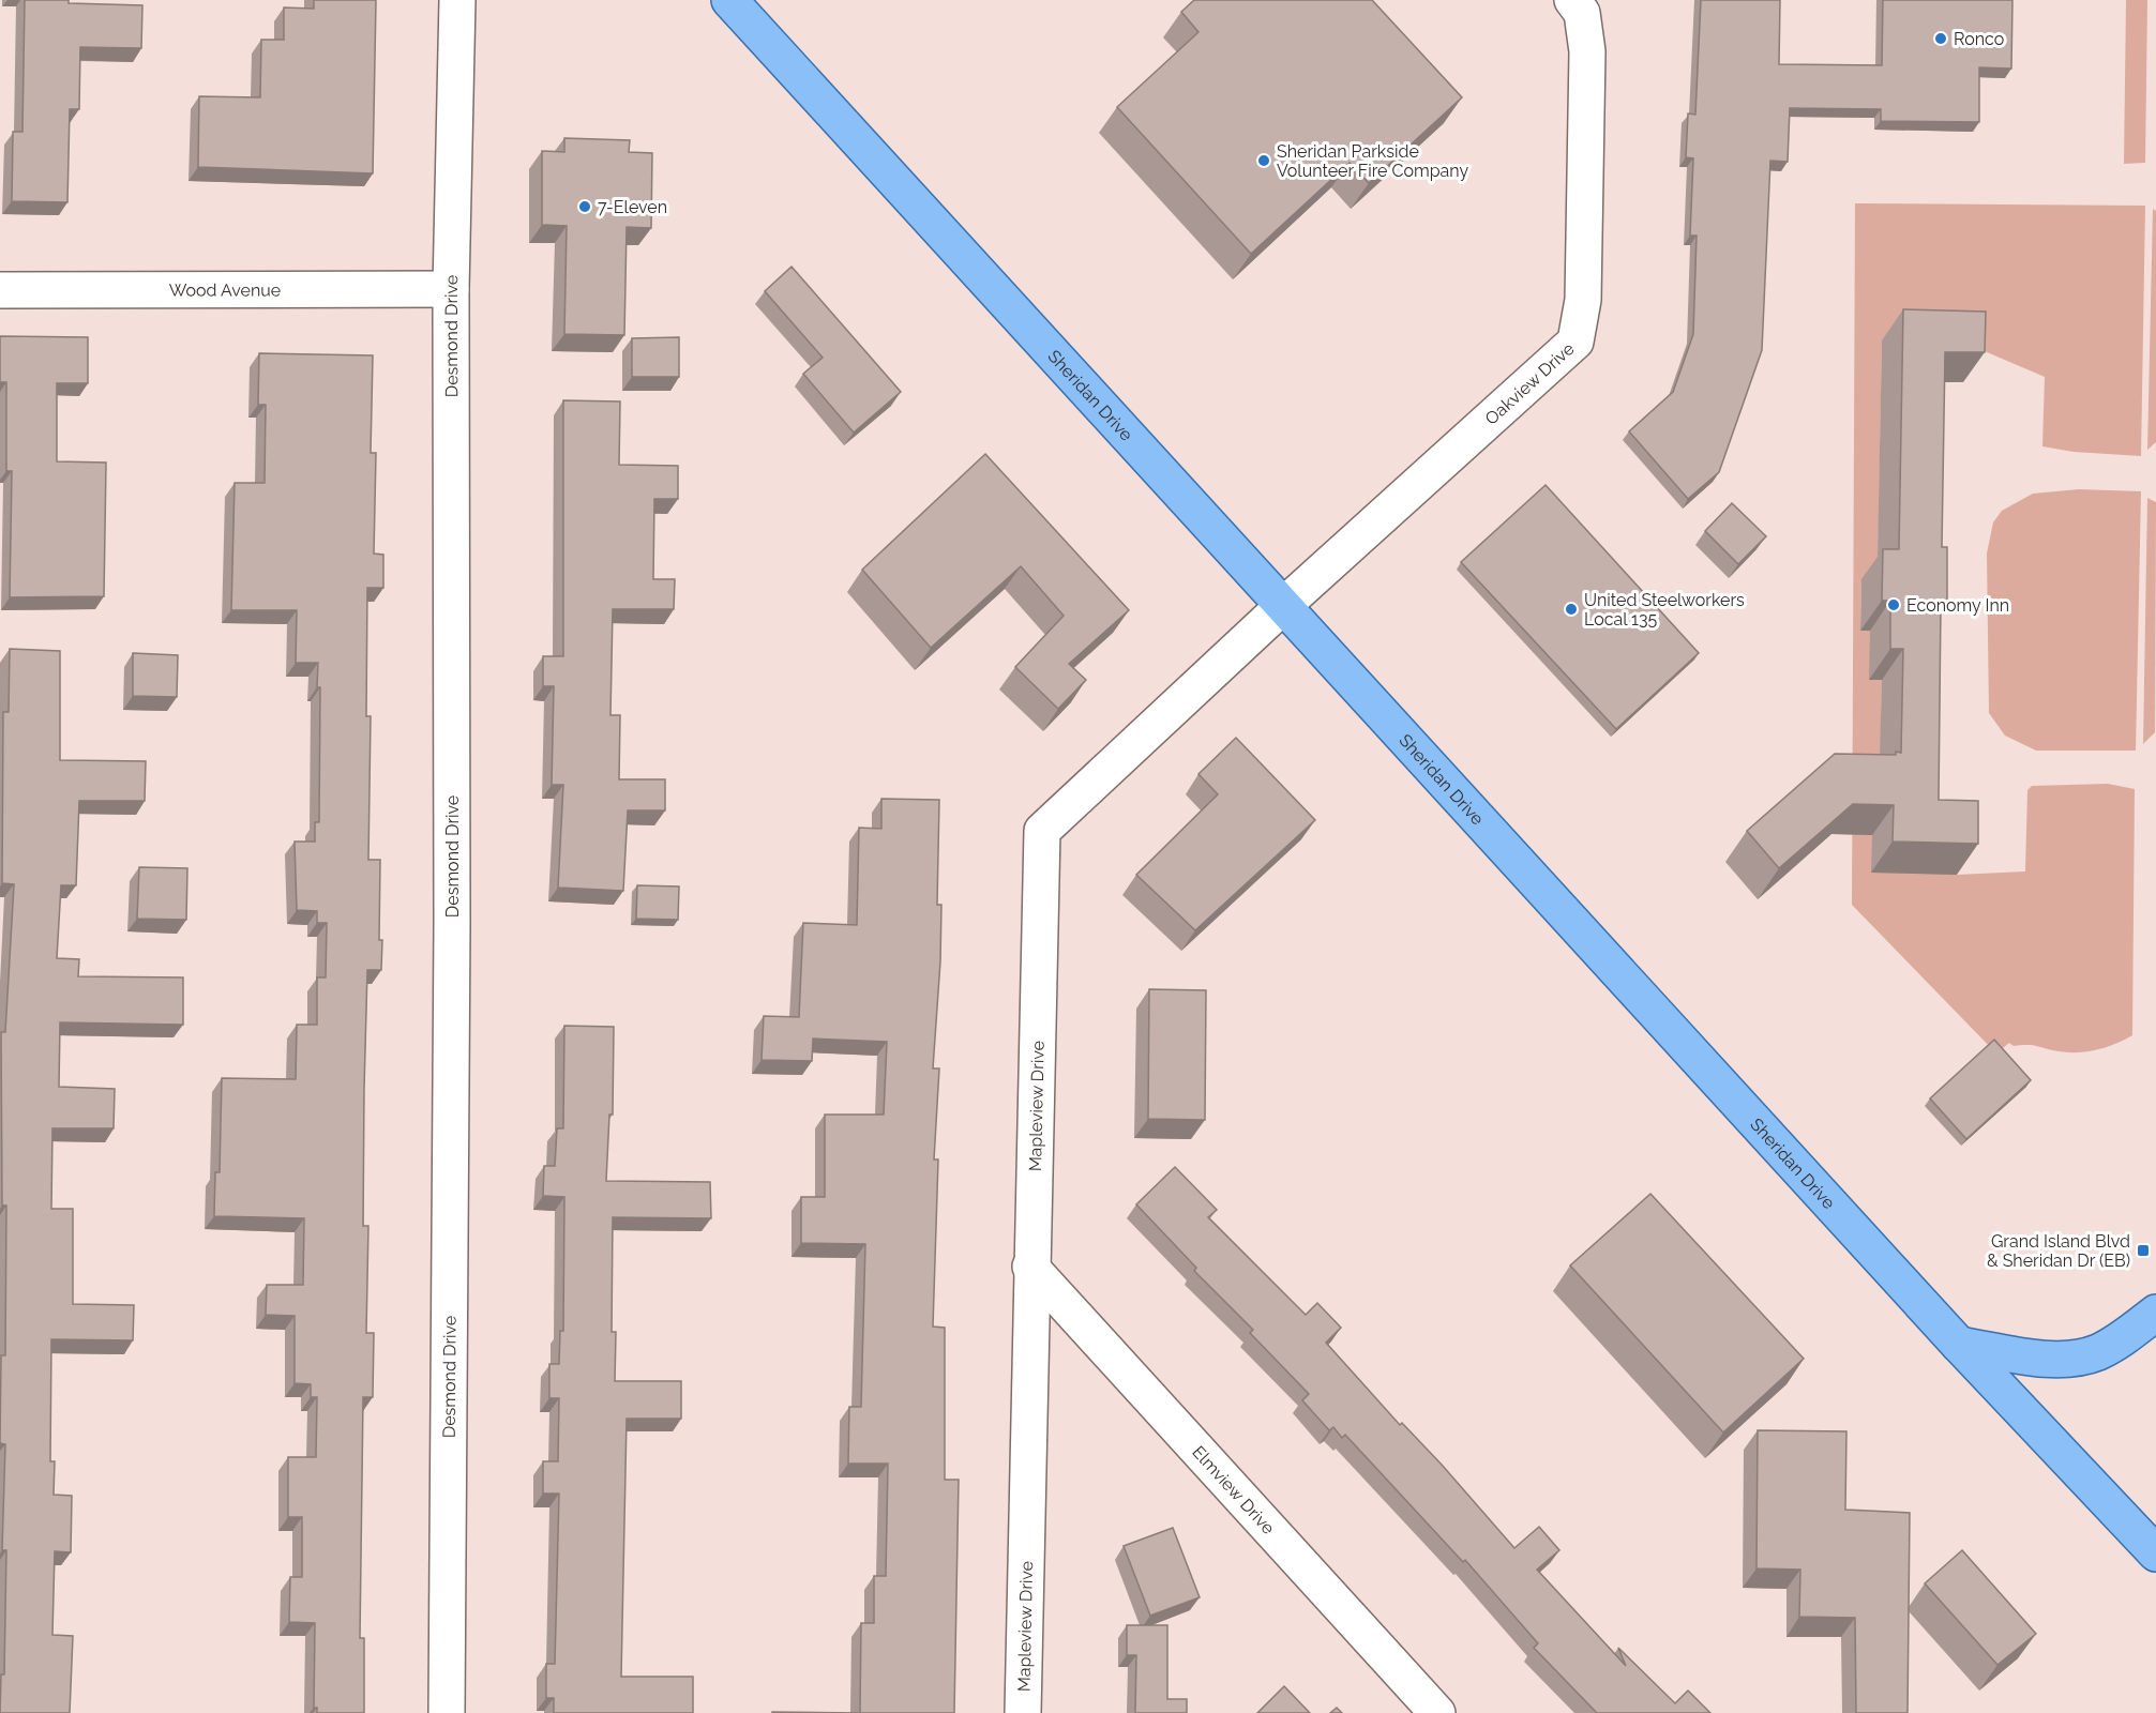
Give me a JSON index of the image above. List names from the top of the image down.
{
  "streets": {
    "main road": ["Sheridan Drive"],
    "street": [
      "Wood Avenue",
      "Desmond Drive",
      "Oakview Drive",
      "Mapleview Drive",
      "Elmview Drive"
    ]
  },
  "crossings": [
    ["Wood Avenue", "Desmond Drive"],
    ["Oakview Drive", "Sheridan Drive"],
    ["Oakview Drive", "Mapleview Drive"],
    ["Sheridan Drive", "Mapleview Drive"],
    ["Mapleview Drive", "Elmview Drive"]
  ],
  "places": {
    "other": [
      "Ronco",
      "Sheridan Parkside Volunteer Fire Company",
      "7-Eleven",
      "Economy Inn",
      "United Steelworkers Local 135"
    ],
    "transit": ["Grand Island Blvd & Sheridan Dr (EB)"]
  }
}
